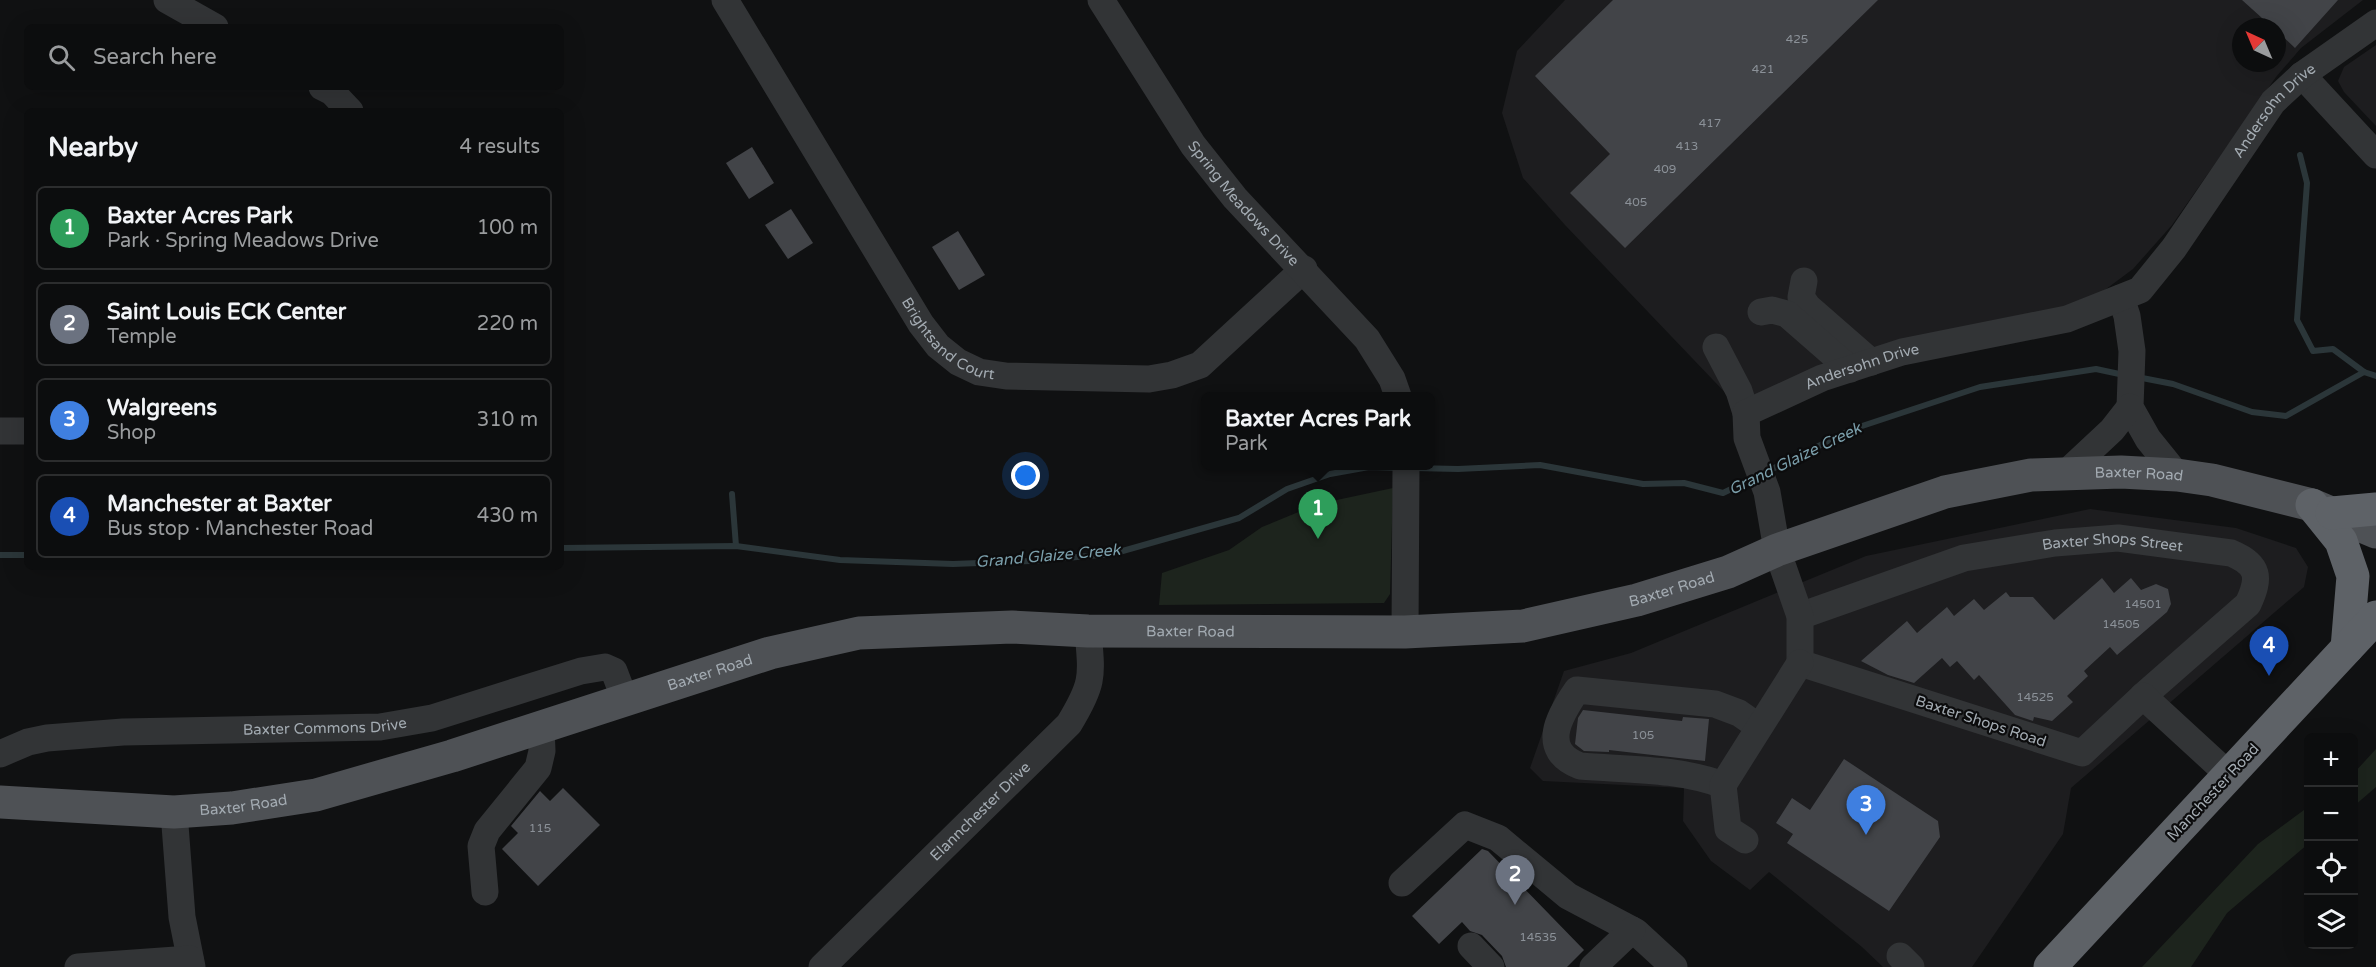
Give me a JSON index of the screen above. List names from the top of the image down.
{
  "streets": {
    "highway": ["Manchester Road"],
    "main road": ["Baxter Road"],
    "street": [
      "Andersohn Drive",
      "Spring Meadows Drive",
      "Brightsand Court",
      "Baxter Shops Street",
      "Baxter Shops Road",
      "Baxter Commons Drive",
      "Elannchester Drive"
    ]
  },
  "crossings": [
    ["Spring Meadows Drive", "Brightsand Court"],
    ["Baxter Road", "Baxter Commons Drive"],
    ["Baxter Road", "Elannchester Drive"],
    ["Baxter Shops Street", "Baxter Shops Road"]
  ],
  "water": ["Grand Glaize Creek"],
  "house_numbers": [
    "425",
    "421",
    "417",
    "413",
    "409",
    "405",
    "14501",
    "14505",
    "14525",
    "105",
    "115",
    "14535"
  ],
  "north": "top left",
  "page": {
    "search": "Search here",
    "heading": ["Nearby", "4 results"],
    "list": [
      {
        "mark": "1",
        "name": "Baxter Acres Park",
        "note": "Park · Spring Meadows Drive",
        "value": "100 m"
      },
      {
        "mark": "2",
        "name": "Saint Louis ECK Center",
        "note": "Temple",
        "value": "220 m"
      },
      {
        "mark": "3",
        "name": "Walgreens",
        "note": "Shop",
        "value": "310 m"
      },
      {
        "mark": "4",
        "name": "Manchester at Baxter",
        "note": "Bus stop · Manchester Road",
        "value": "430 m"
      }
    ],
    "popup": ["Baxter Acres Park", "Park"],
    "pins": [
      "1",
      "4",
      "3",
      "2"
    ],
    "map_buttons": ["+", "−"]
  }
}
